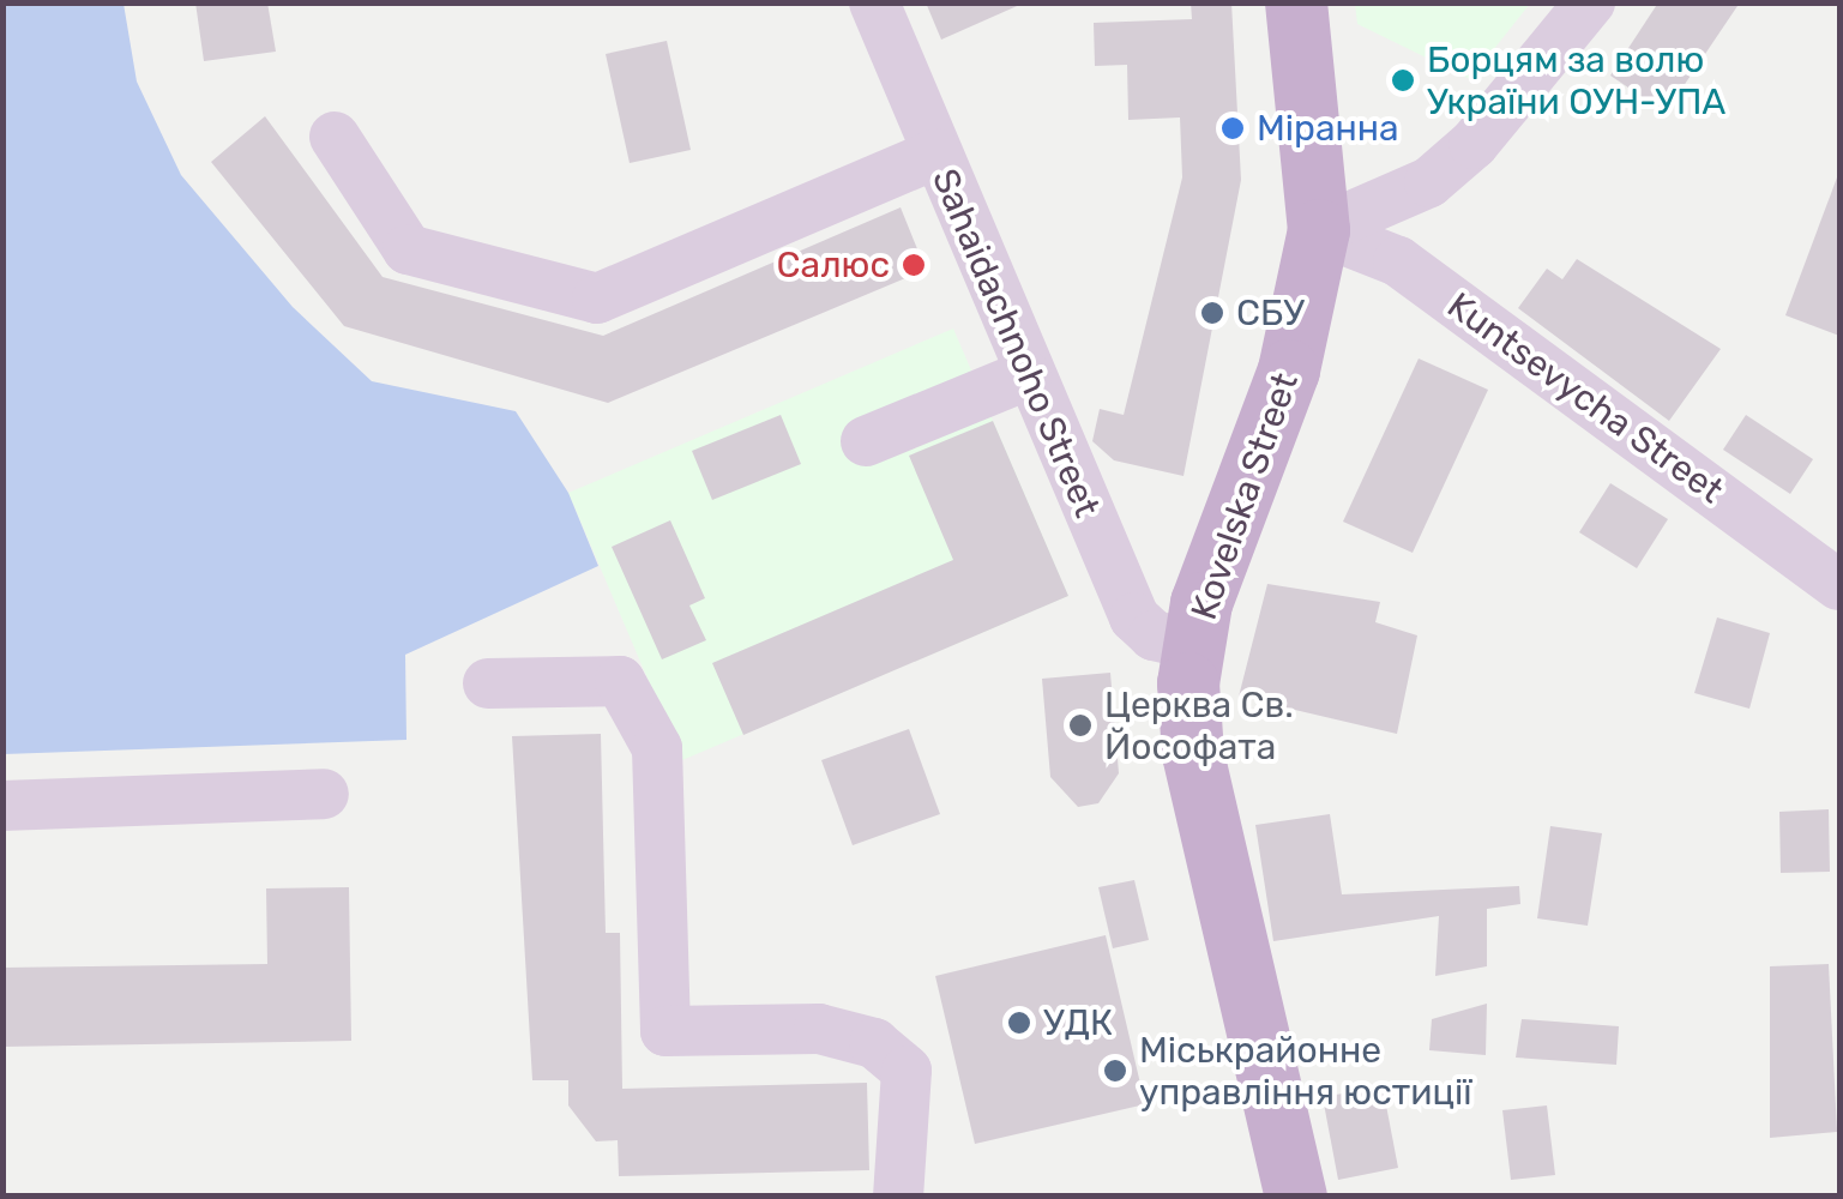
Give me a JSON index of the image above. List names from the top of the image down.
{
  "streets": {
    "main road": ["Kovelska Street"],
    "street": ["Sahaidachnoho Street", "Kuntsevycha Street"]
  },
  "crossings": [
    ["Sahaidachnoho Street", "Kovelska Street"],
    ["Kuntsevycha Street", "Kovelska Street"]
  ],
  "places": [
    "Борцям за волю України ОУН-УПА",
    "Міранна",
    "Салюс",
    "СБУ",
    "Церква Св. Йософата",
    "УДК",
    "Міськрайонне управління юстиції"
  ]
}
